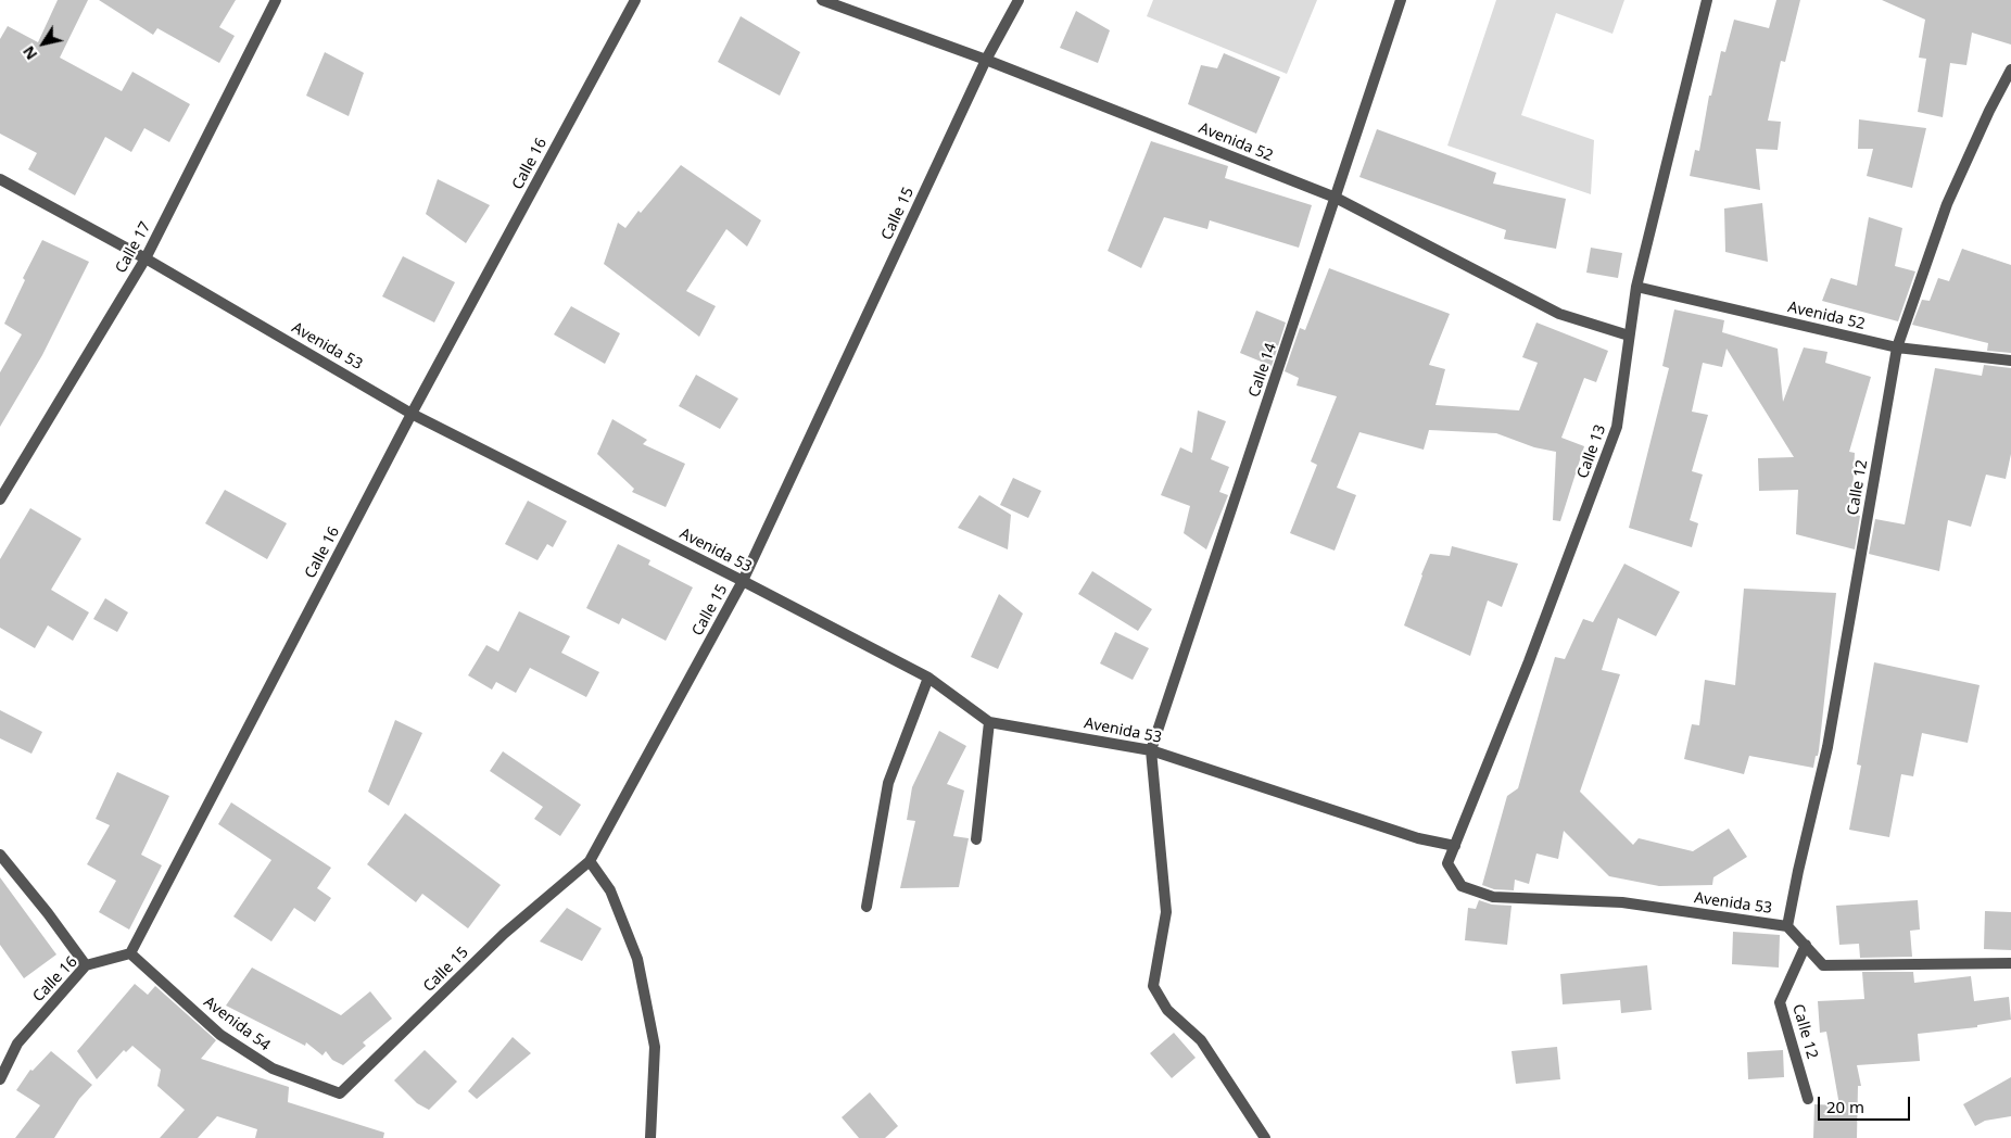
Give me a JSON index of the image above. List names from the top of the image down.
{
  "streets": {
    "street": [
      "Avenida 52",
      "Calle 16",
      "Calle 15",
      "Calle 17",
      "Avenida 53",
      "Calle 14",
      "Calle 13",
      "Calle 12",
      "Avenida 54"
    ]
  },
  "crossings": [
    ["Avenida 52", "Calle 15"],
    ["Avenida 52", "Calle 14"],
    ["Avenida 52", "Calle 13"],
    ["Avenida 52", "Calle 12"],
    ["Calle 16", "Avenida 53"],
    ["Calle 16", "Avenida 54"],
    ["Calle 15", "Avenida 53"],
    ["Calle 15", "Avenida 54"],
    ["Calle 17", "Avenida 53"],
    ["Avenida 53", "Calle 14"],
    ["Avenida 53", "Calle 13"],
    ["Avenida 53", "Calle 12"]
  ],
  "scale_bar": "20 m",
  "north": "bottom left"
}
